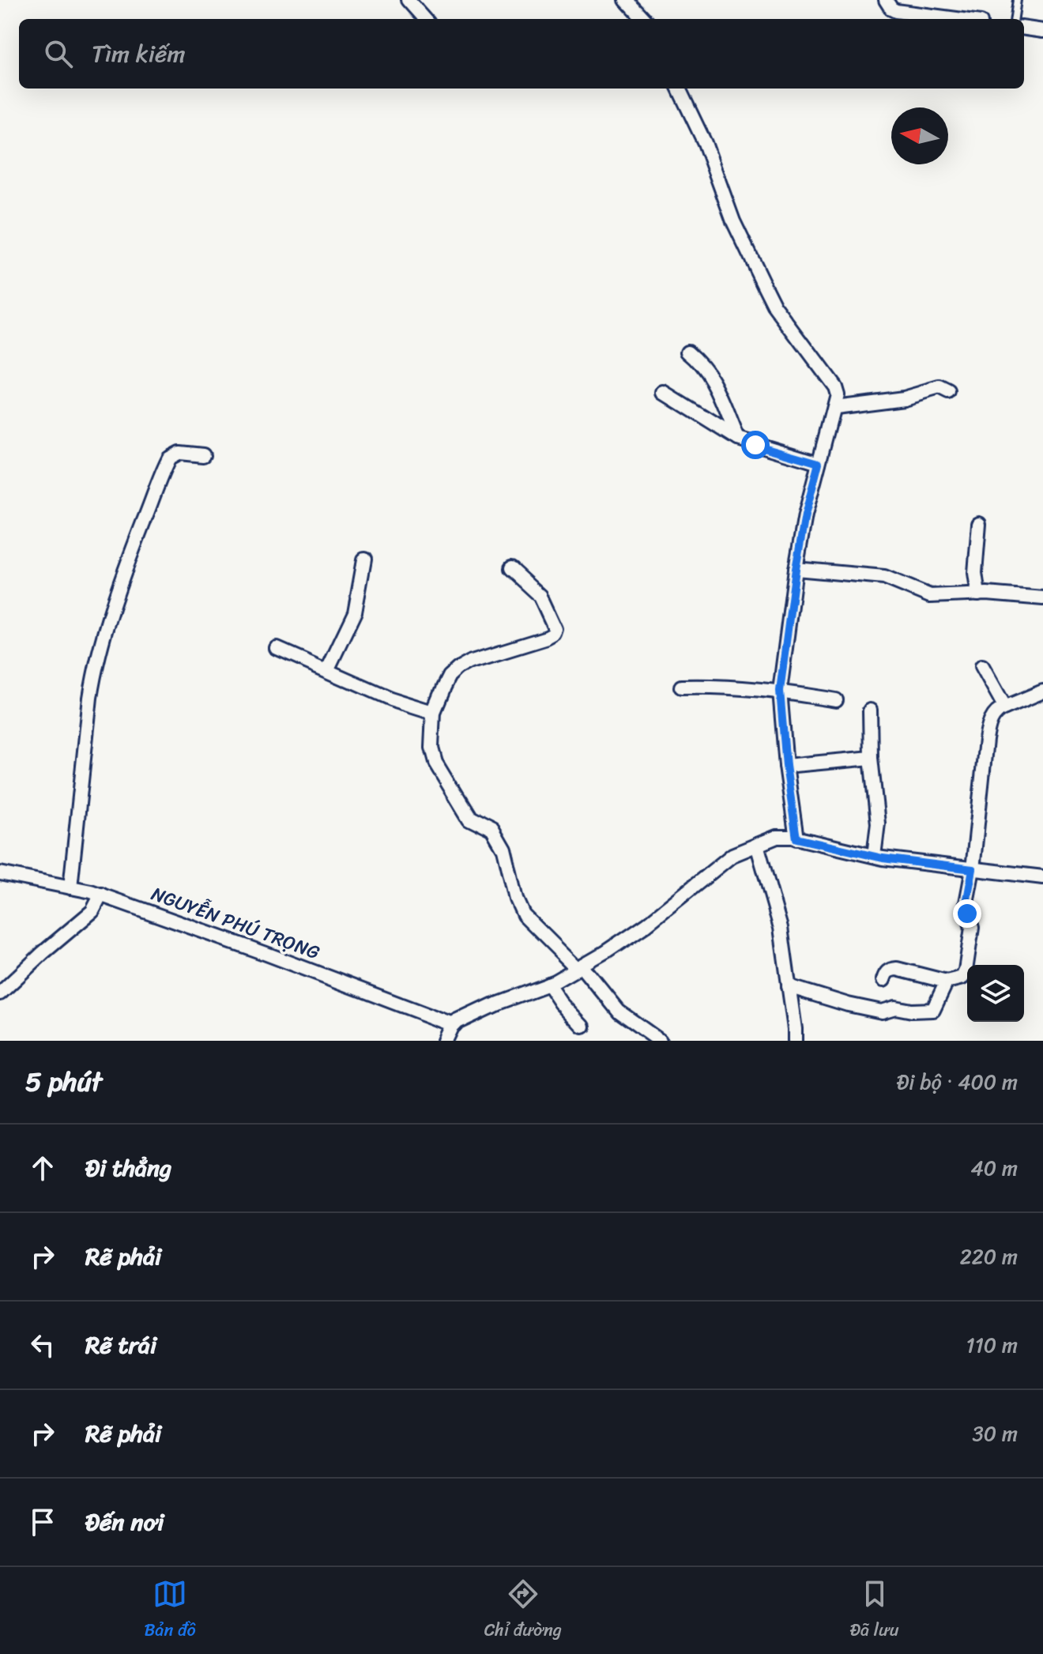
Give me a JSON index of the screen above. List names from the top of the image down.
{
  "streets": {
    "street": ["NGUYỄN PHÚ TRỌNG"]
  },
  "north": "left",
  "page": {
    "search": "Tìm kiếm",
    "heading": ["5 phút", "Đi bộ · 400 m"],
    "list": [
      ["Đi thẳng", "40 m"],
      ["Rẽ phải", "220 m"],
      ["Rẽ trái", "110 m"],
      ["Rẽ phải", "30 m"],
      "Đến nơi"
    ],
    "nav": ["Bản đồ", "Chỉ đường", "Đã lưu"]
  }
}
